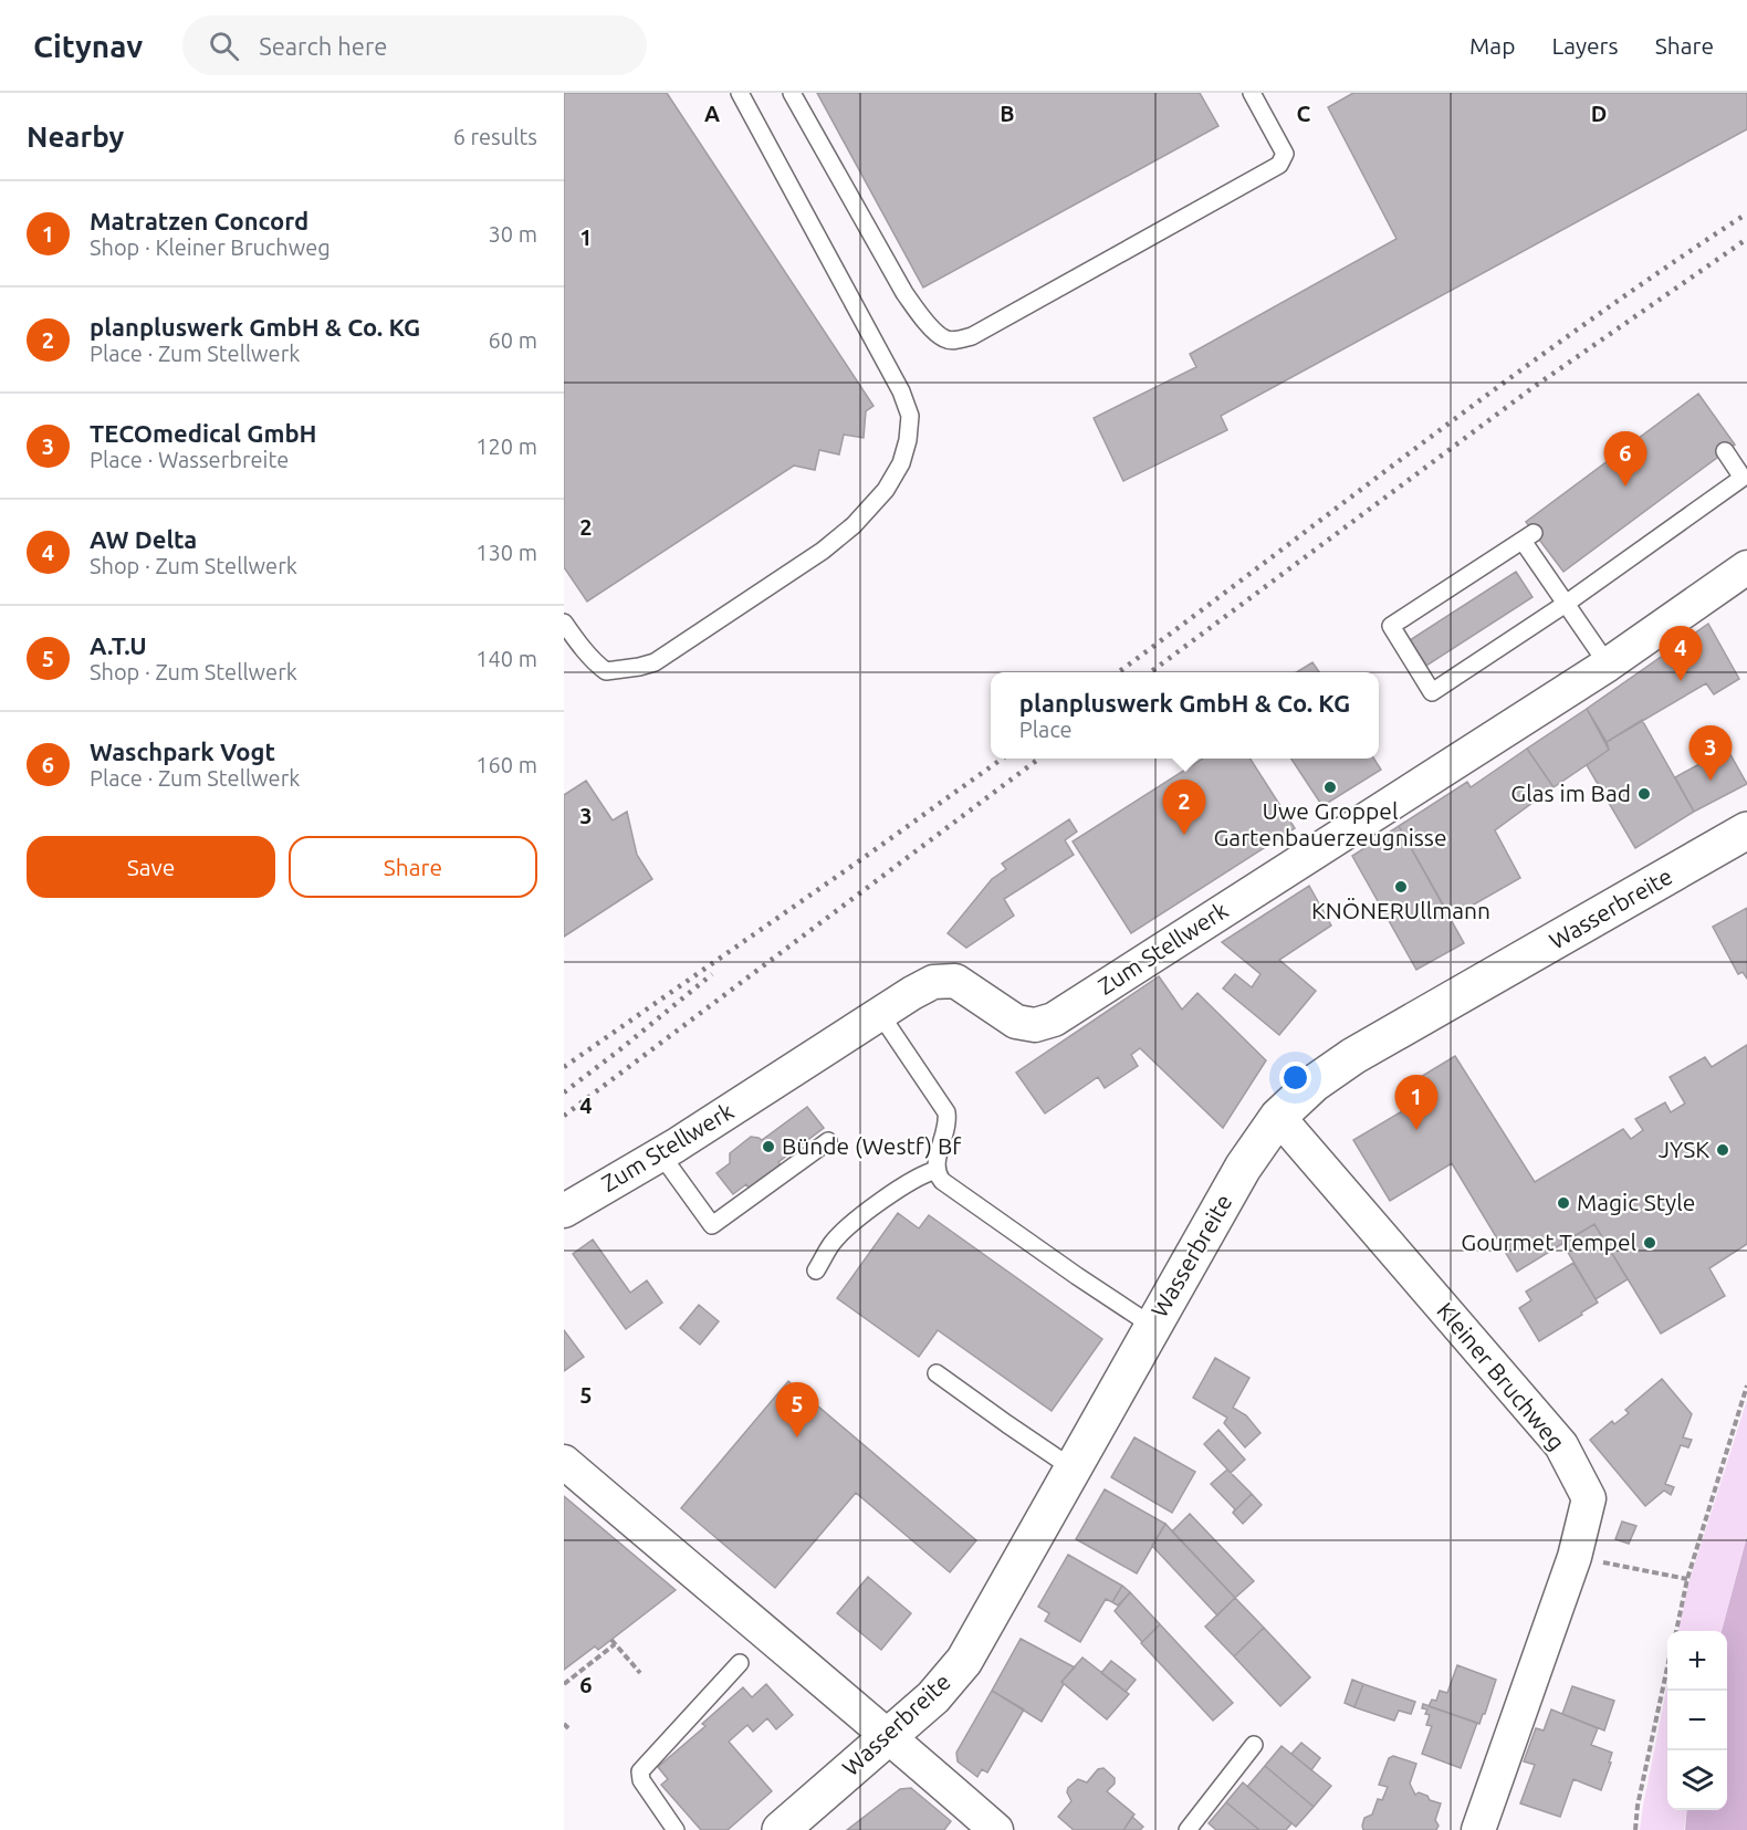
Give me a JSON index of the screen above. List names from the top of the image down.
{
  "streets": {
    "main road": ["Wasserbreite"],
    "street": ["Zum Stellwerk", "Kleiner Bruchweg"]
  },
  "crossings": [
    ["Wasserbreite", "Kleiner Bruchweg"]
  ],
  "places": [
    "Uwe Groppel Gartenbauerzeugnisse",
    "Glas im Bad",
    "KNÖNERUllmann",
    "Bünde (Westf) Bf",
    "JYSK",
    "Magic Style",
    "Gourmet Tempel"
  ],
  "page": {
    "header": "Citynav",
    "search": "Search here",
    "nav": ["Map", "Layers", "Share"],
    "heading": ["Nearby", "6 results"],
    "list": [
      {
        "mark": "1",
        "name": "Matratzen Concord",
        "note": "Shop · Kleiner Bruchweg",
        "value": "30 m"
      },
      {
        "mark": "2",
        "name": "planpluswerk GmbH & Co. KG",
        "note": "Place · Zum Stellwerk",
        "value": "60 m"
      },
      {
        "mark": "3",
        "name": "TECOmedical GmbH",
        "note": "Place · Wasserbreite",
        "value": "120 m"
      },
      {
        "mark": "4",
        "name": "AW Delta",
        "note": "Shop · Zum Stellwerk",
        "value": "130 m"
      },
      {
        "mark": "5",
        "name": "A.T.U",
        "note": "Shop · Zum Stellwerk",
        "value": "140 m"
      },
      {
        "mark": "6",
        "name": "Waschpark Vogt",
        "note": "Place · Zum Stellwerk",
        "value": "160 m"
      }
    ],
    "pins": [
      "6",
      "4",
      "3",
      "2",
      "1",
      "5"
    ],
    "popup": ["planpluswerk GmbH & Co. KG", "Place"],
    "buttons": ["Save", "Share"],
    "map_buttons": ["+", "−"]
  },
  "grid": {
    "columns": [
      "A",
      "B",
      "C",
      "D"
    ],
    "rows": [
      "1",
      "2",
      "3",
      "4",
      "5",
      "6"
    ]
  }
}
